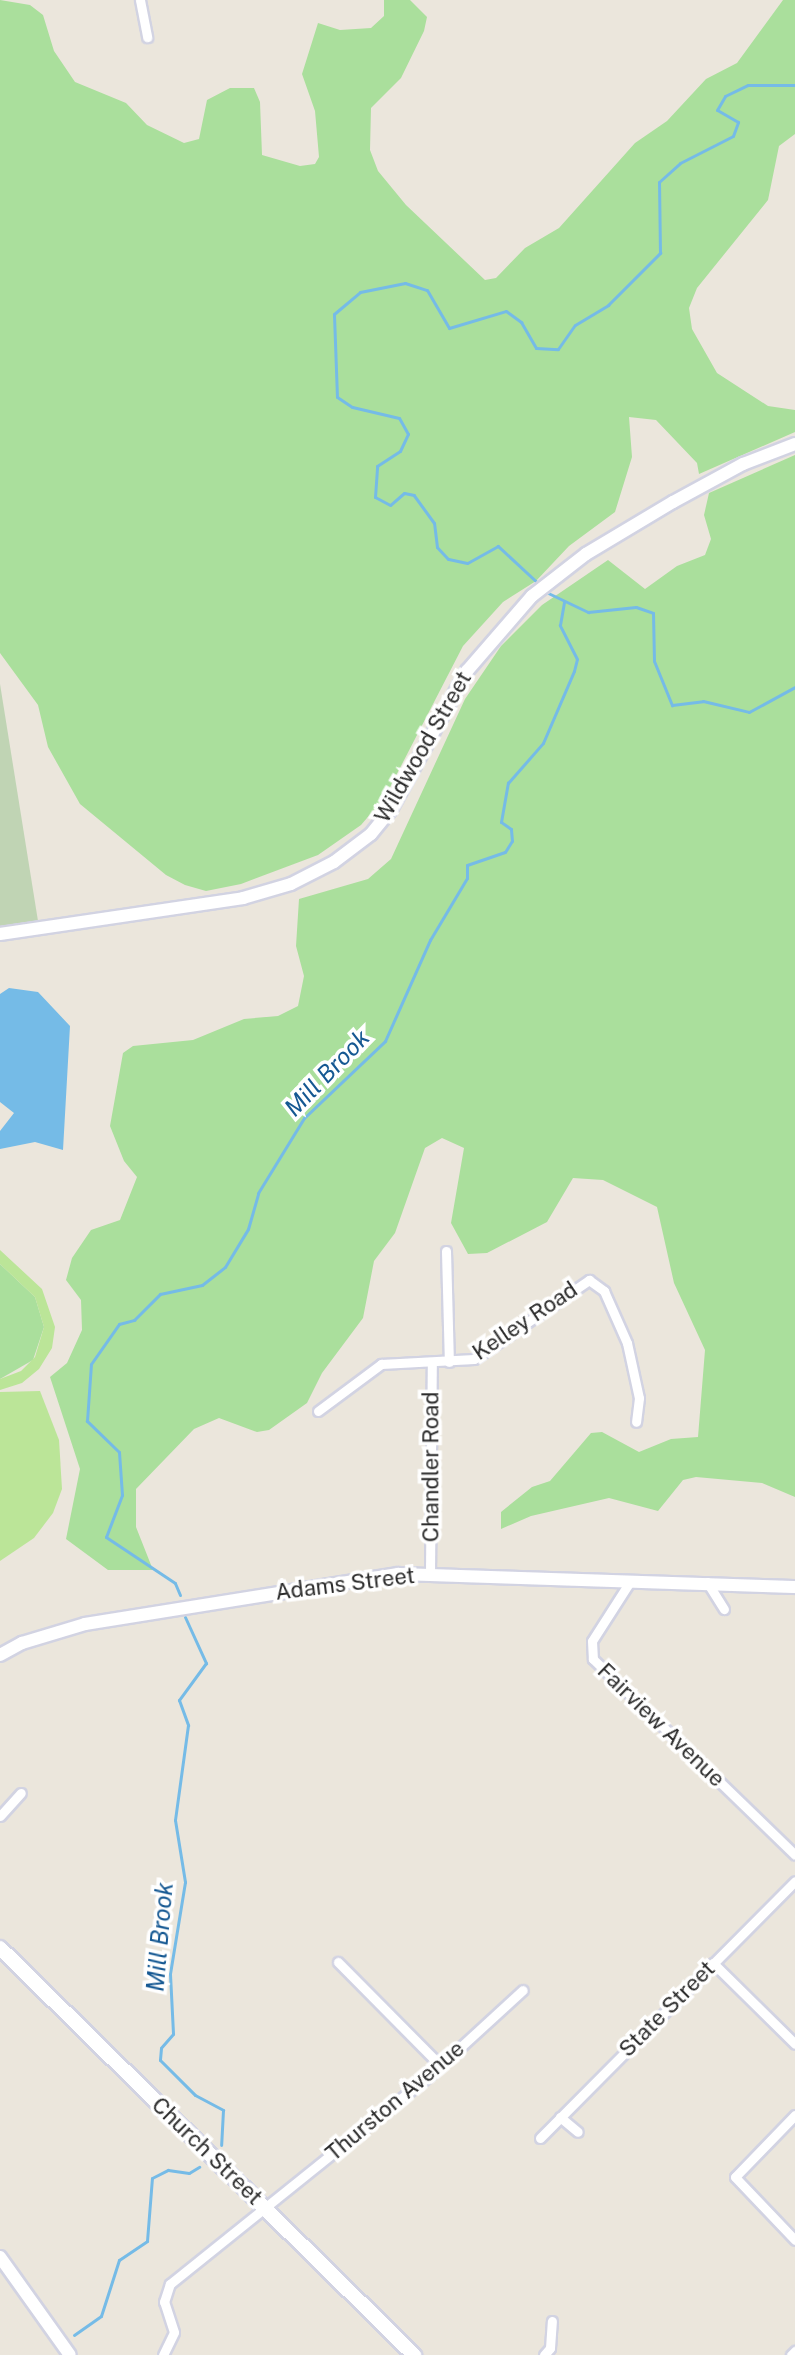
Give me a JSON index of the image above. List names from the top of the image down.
{
  "streets": {
    "main road": ["Church Street"],
    "street": [
      "Wildwood Street",
      "Kelley Road",
      "Chandler Road",
      "Adams Street",
      "Fairview Avenue",
      "State Street",
      "Thurston Avenue"
    ]
  },
  "crossings": [
    ["Kelley Road", "Chandler Road"],
    ["Chandler Road", "Adams Street"],
    ["Adams Street", "Fairview Avenue"],
    ["Thurston Avenue", "Church Street"]
  ],
  "water": ["Mill Brook"]
}
